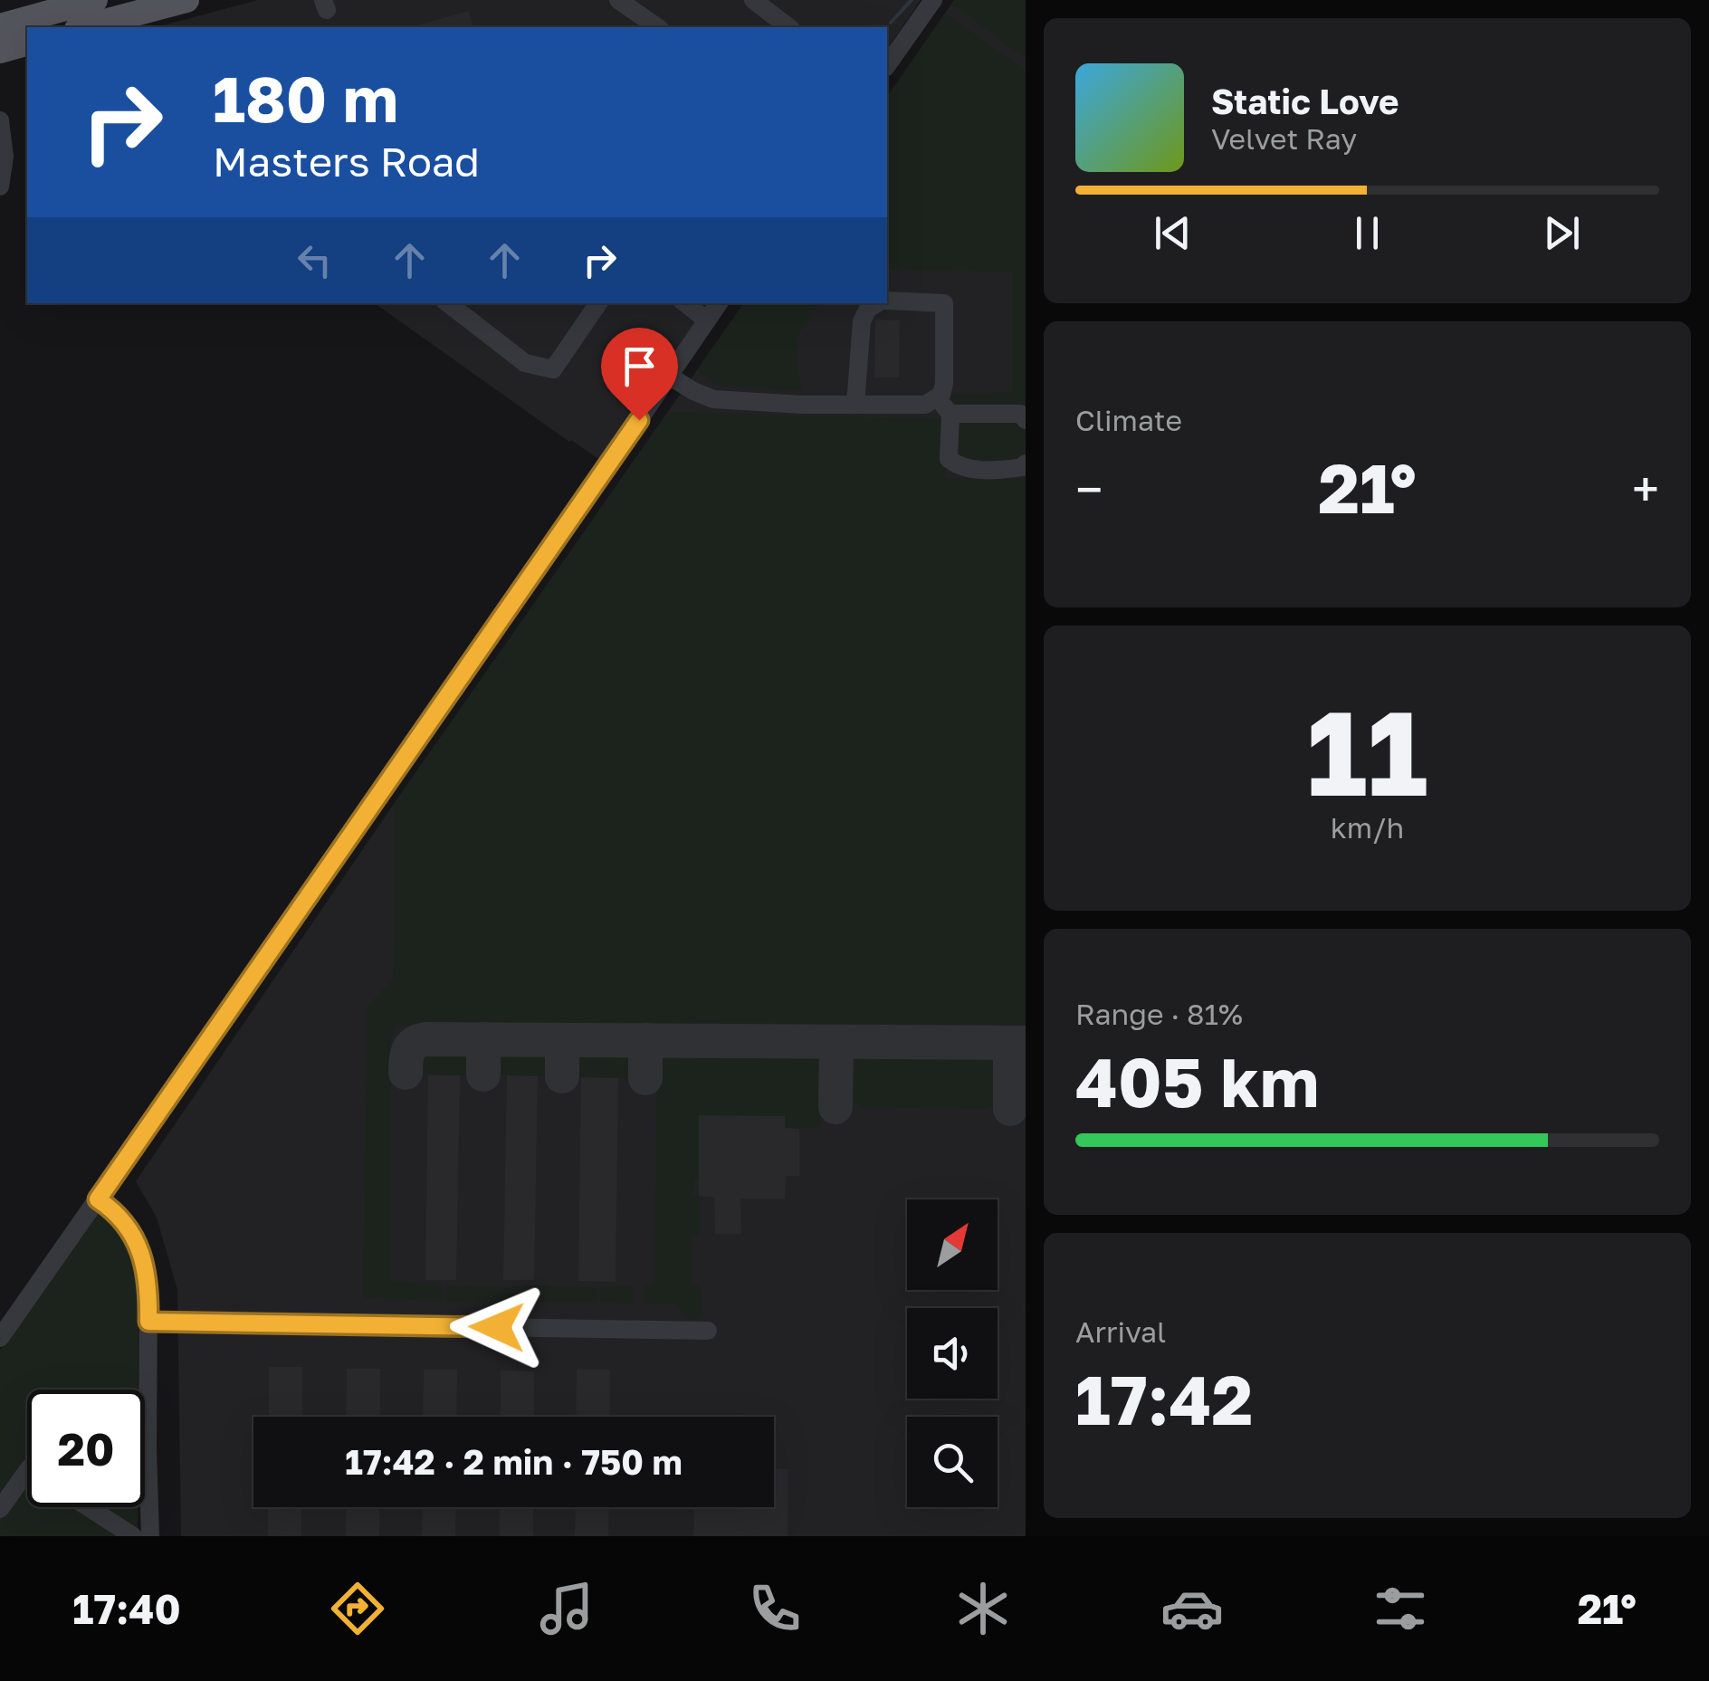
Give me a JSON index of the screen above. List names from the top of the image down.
{
  "north": "top right",
  "page": {
    "turn": ["180 m", "Masters Road"],
    "song": ["Static Love", "Velvet Ray"],
    "tile": [
      "Climate",
      ["11", "km/h"],
      ["Range · 81%", "405 km"],
      ["Arrival", "17:42"]
    ],
    "heat": ["−", "21°", "+"],
    "limit": "20",
    "trip": "17:42 · 2 min · 750 m",
    "tabs": ["17:40", "21°"]
  }
}
